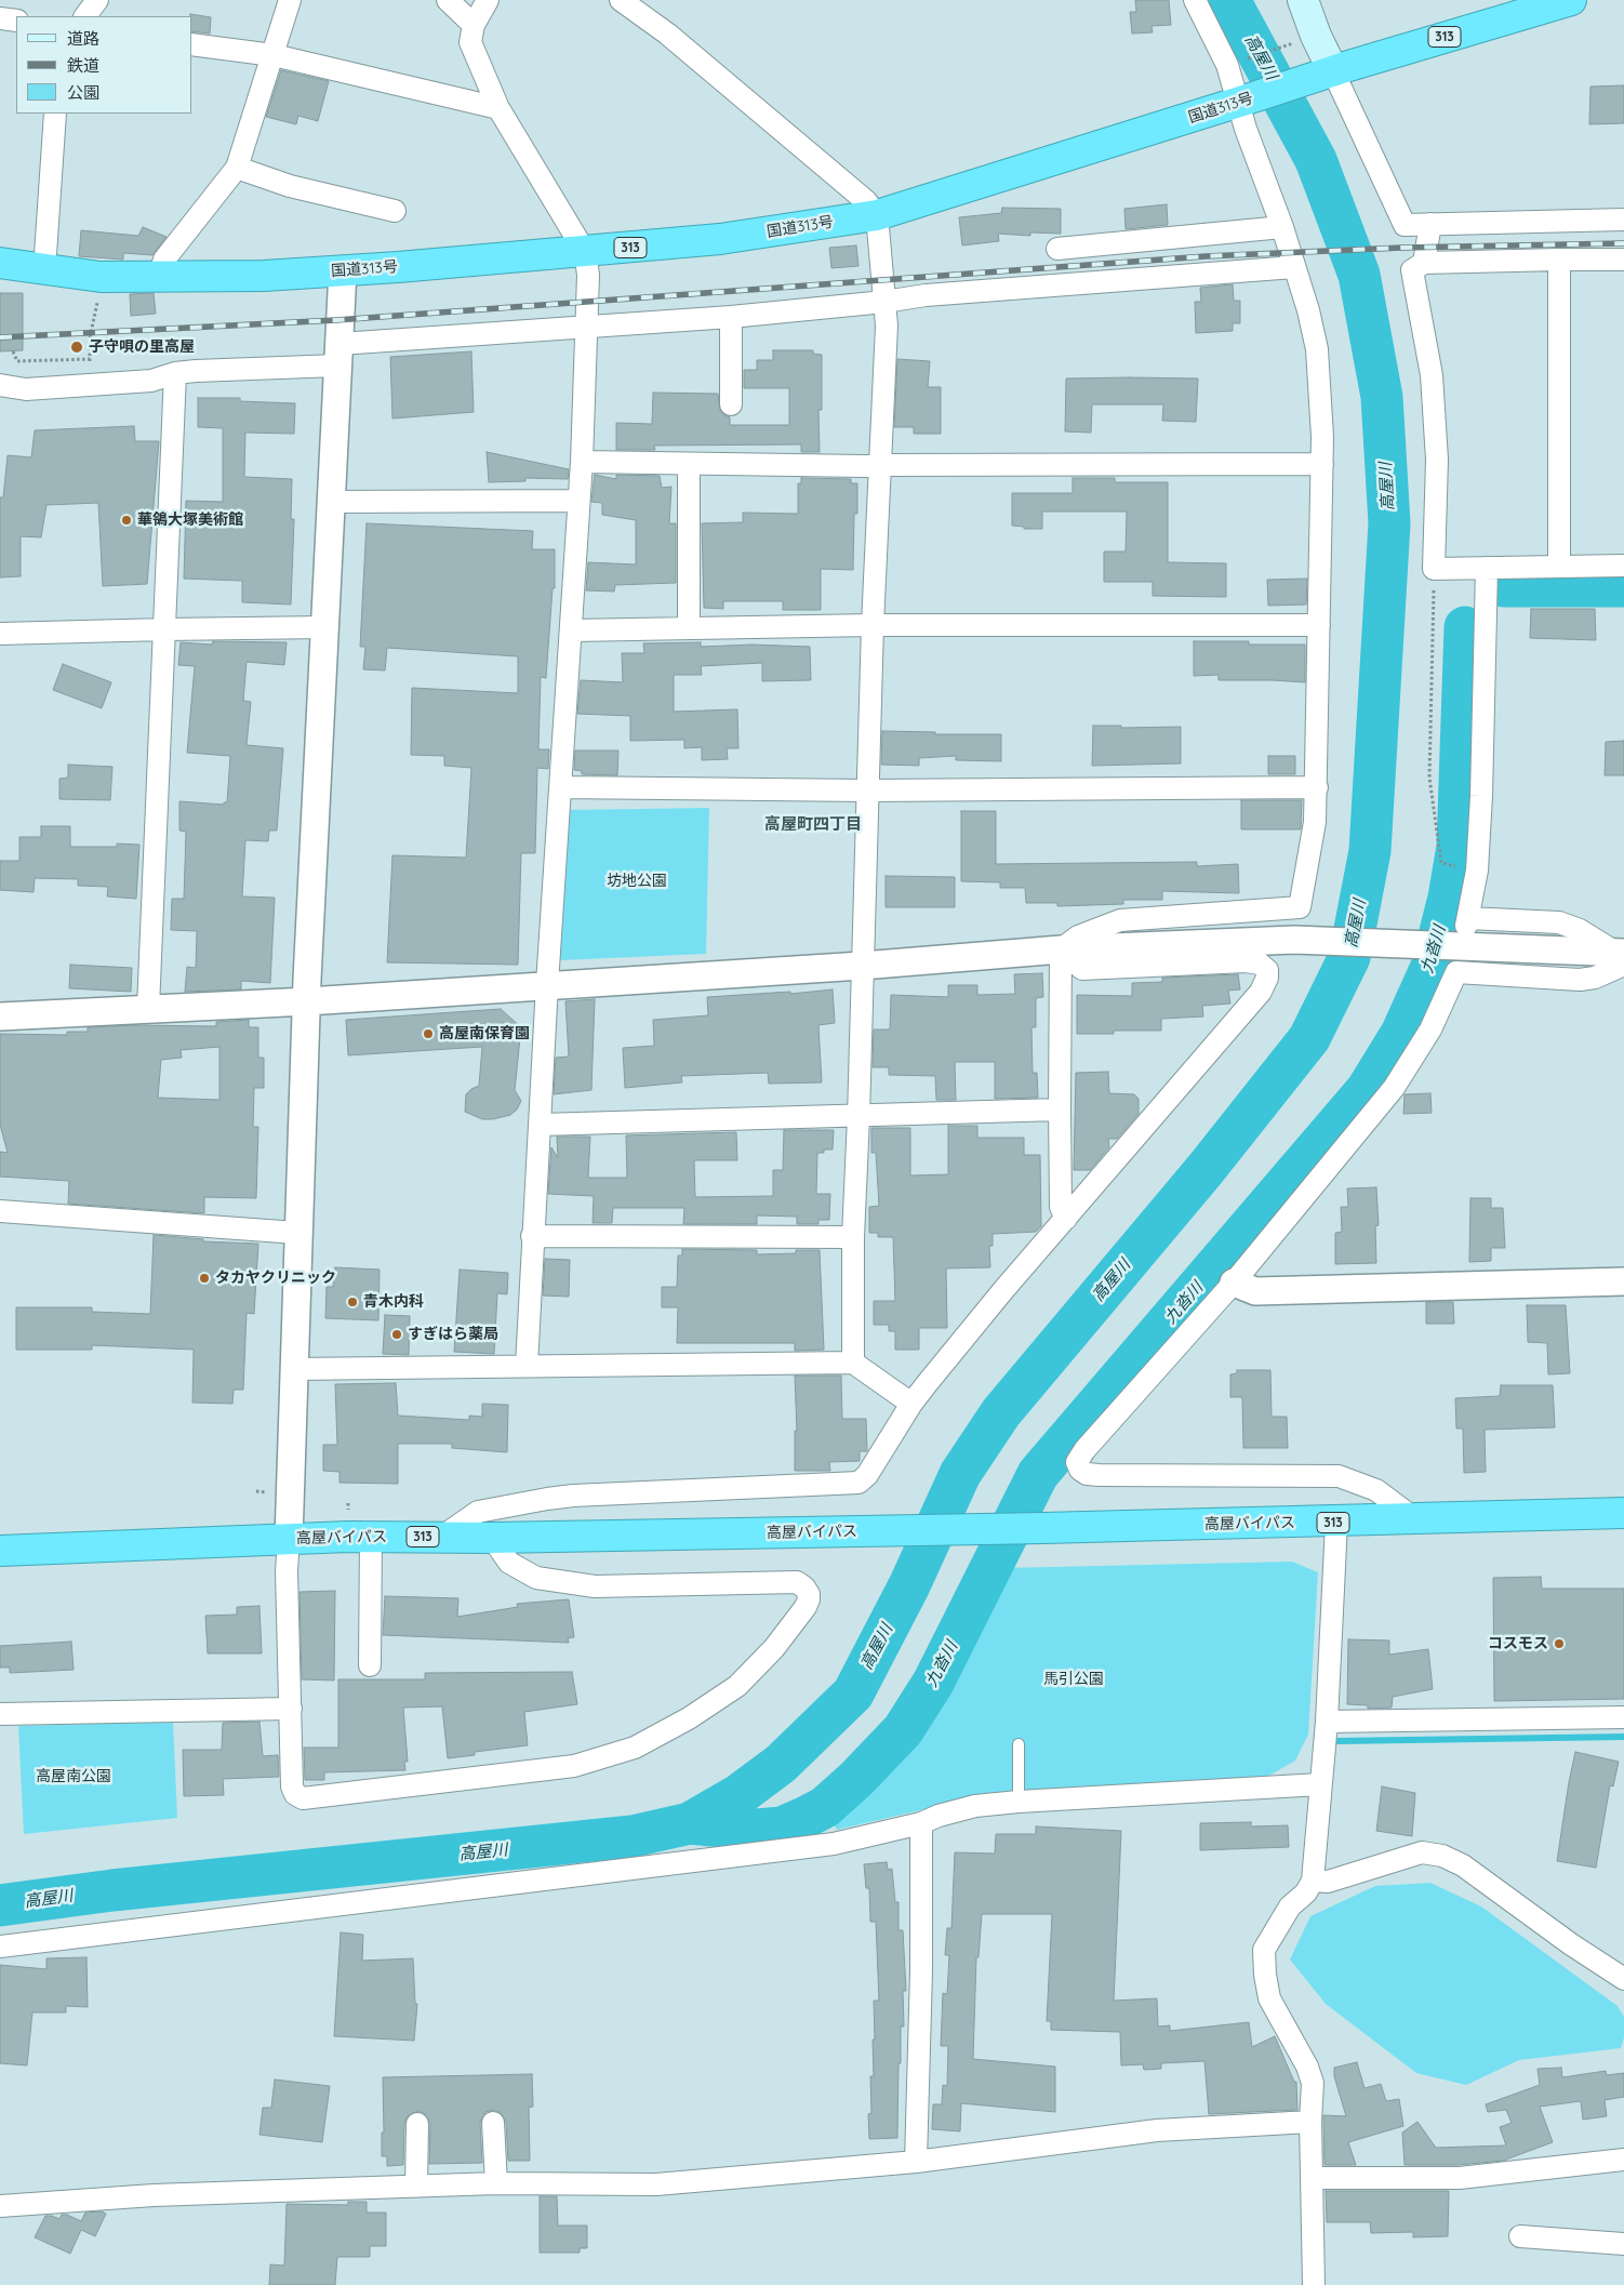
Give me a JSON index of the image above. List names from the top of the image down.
{
  "streets": {
    "highway": ["313", "国道313号", "高屋バイパス"]
  },
  "districts": ["高屋町四丁目"],
  "water": ["高屋川", "九沓川"],
  "parks": ["坊地公園", "馬引公園", "高屋南公園"],
  "places": [
    "子守唄の里高屋",
    "華鴒大塚美術館",
    "高屋南保育園",
    "タカヤクリニック",
    "青木内科",
    "すぎはら薬局",
    "コスモス"
  ],
  "legend": ["道路", "鉄道", "公園"]
}
